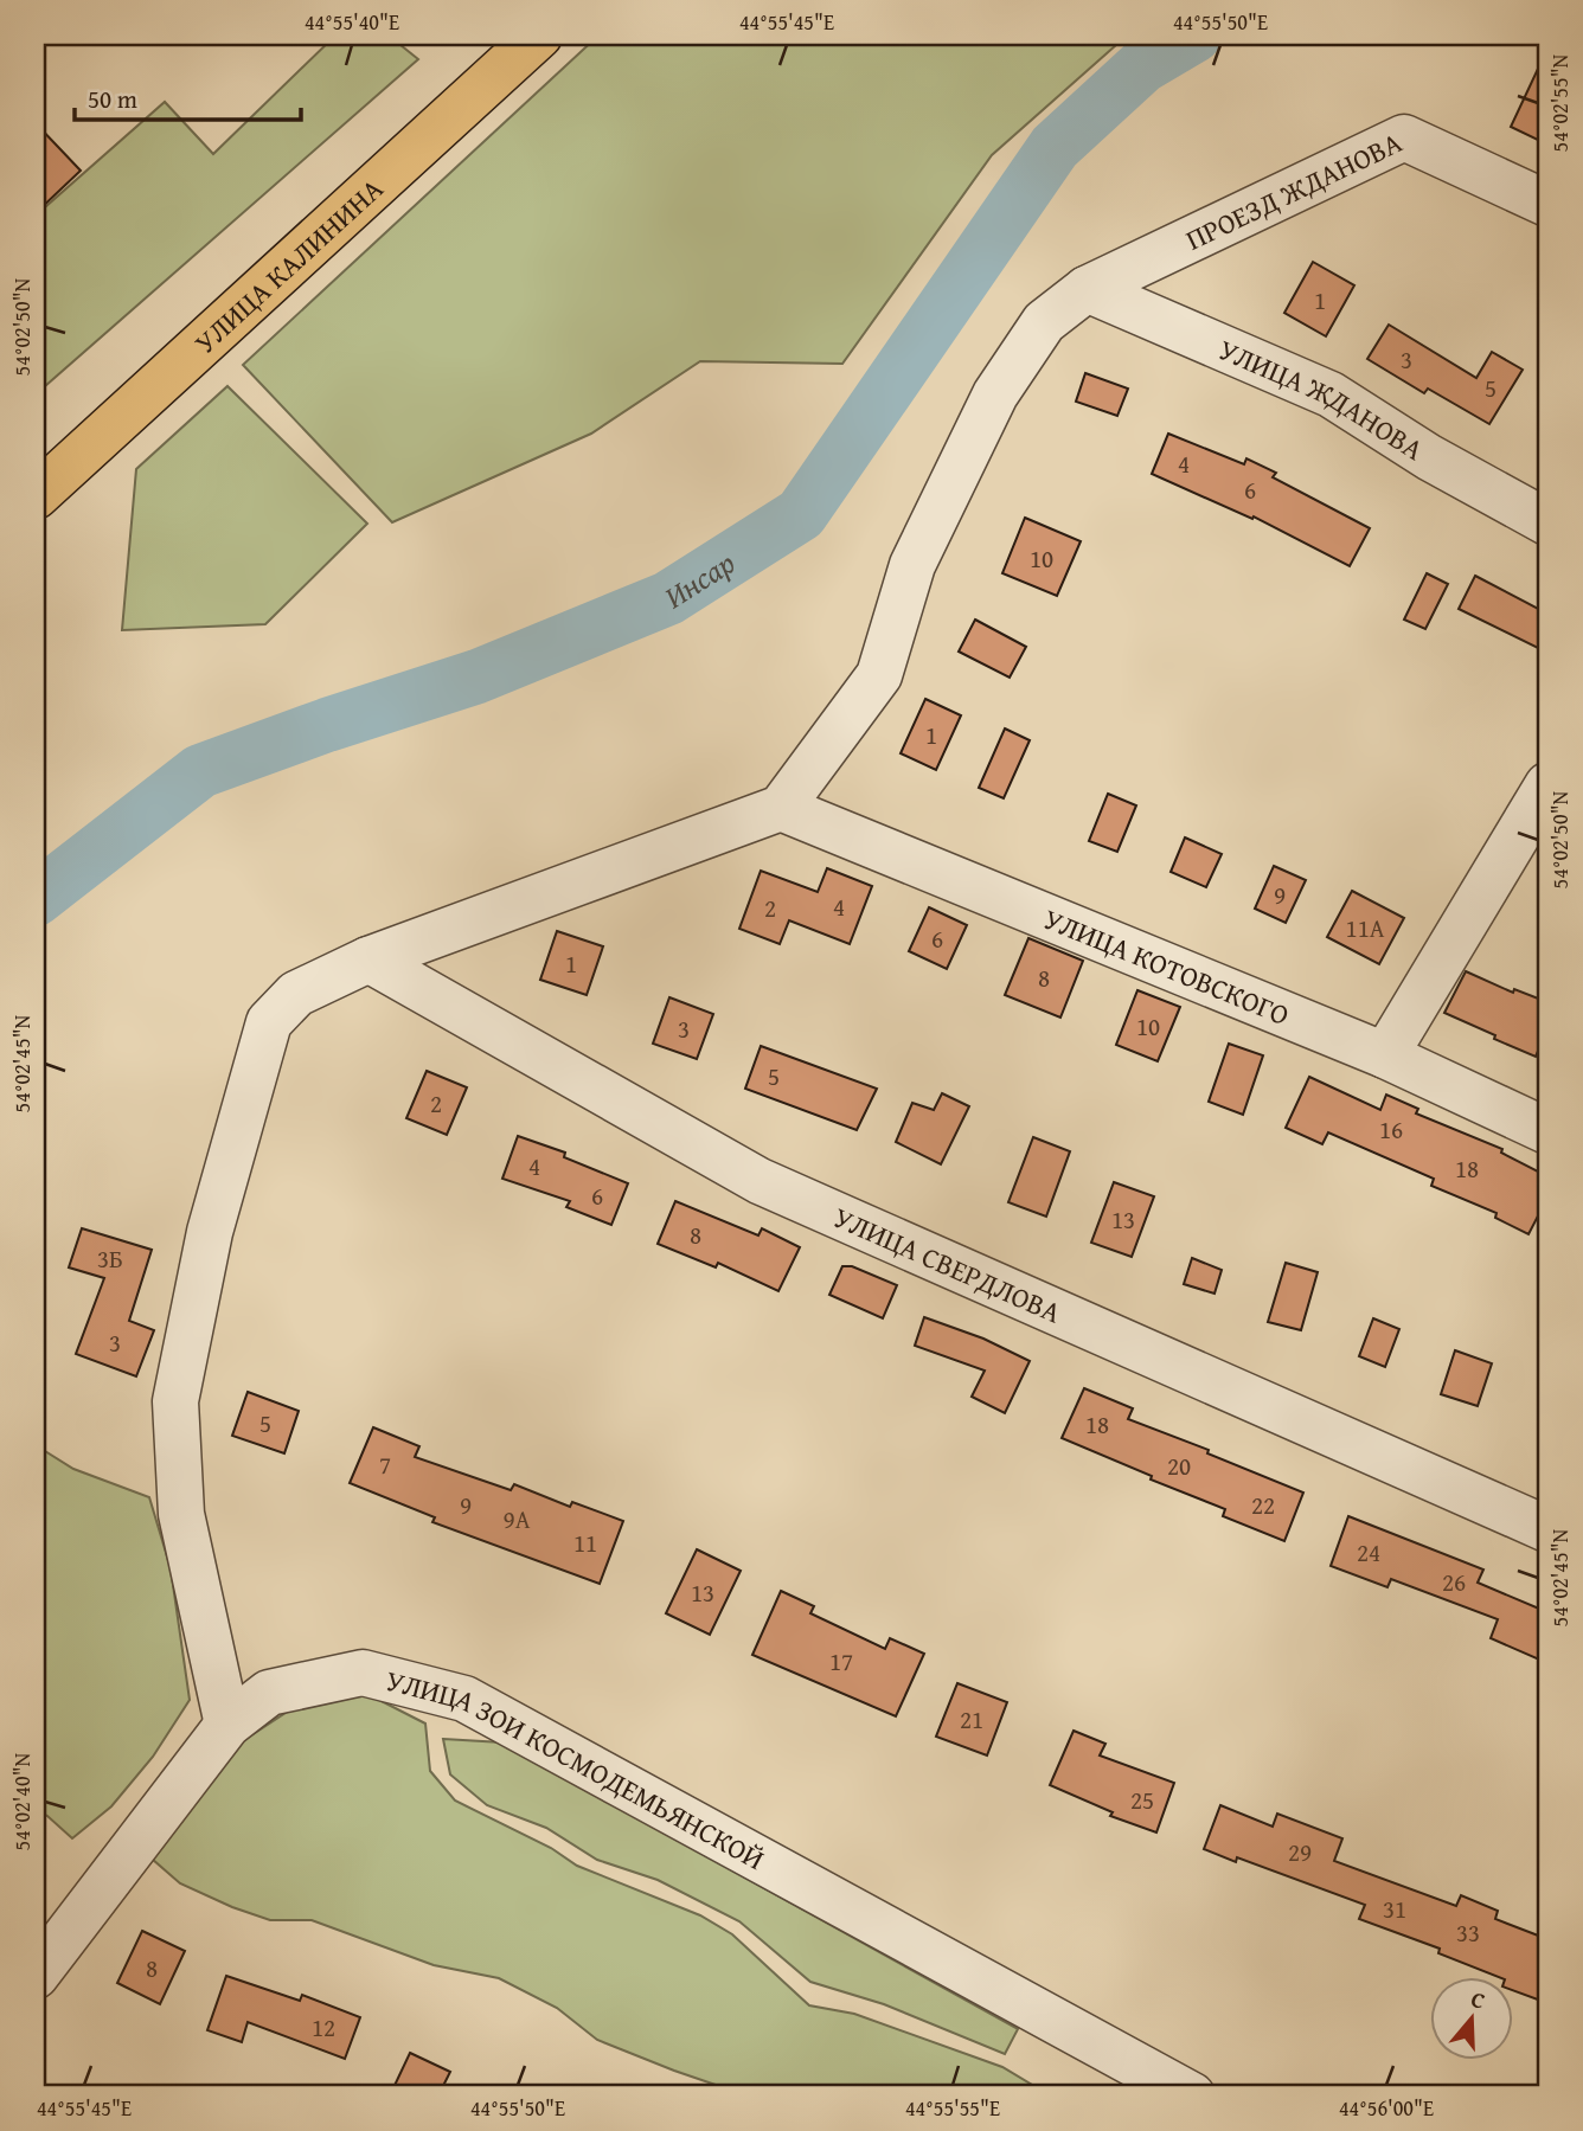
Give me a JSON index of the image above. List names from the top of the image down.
{
  "streets": {
    "main road": ["УЛИЦА КАЛИНИНА"],
    "street": [
      "ПРОЕЗД ЖДАНОВА",
      "УЛИЦА ЖДАНОВА",
      "УЛИЦА КОТОВСКОГО",
      "УЛИЦА СВЕРДЛОВА",
      "УЛИЦА ЗОИ КОСМОДЕМЬЯНСКОЙ"
    ]
  },
  "crossings": [
    ["ПРОЕЗД ЖДАНОВА", "УЛИЦА ЖДАНОВА"]
  ],
  "water": ["Инсар"],
  "house_numbers": [
    "1",
    "3",
    "5",
    "4",
    "6",
    "10",
    "1",
    "9",
    "4",
    "2",
    "11А",
    "6",
    "1",
    "8",
    "10",
    "3",
    "5",
    "2",
    "16",
    "4",
    "18",
    "6",
    "13",
    "8",
    "3Б",
    "3",
    "5",
    "18",
    "7",
    "20",
    "9",
    "22",
    "9А",
    "11",
    "24",
    "26",
    "13",
    "17",
    "21",
    "25",
    "29",
    "31",
    "33",
    "8",
    "12"
  ],
  "scale_bar": "50 m",
  "north": "top",
  "coordinates": [
    "44°55'40\"E",
    "44°55'45\"E",
    "44°55'50\"E",
    "54°02'55\"N",
    "54°02'50\"N",
    "54°02'45\"N",
    "54°02'40\"N",
    "44°55'55\"E",
    "44°56'00\"E"
  ]
}
